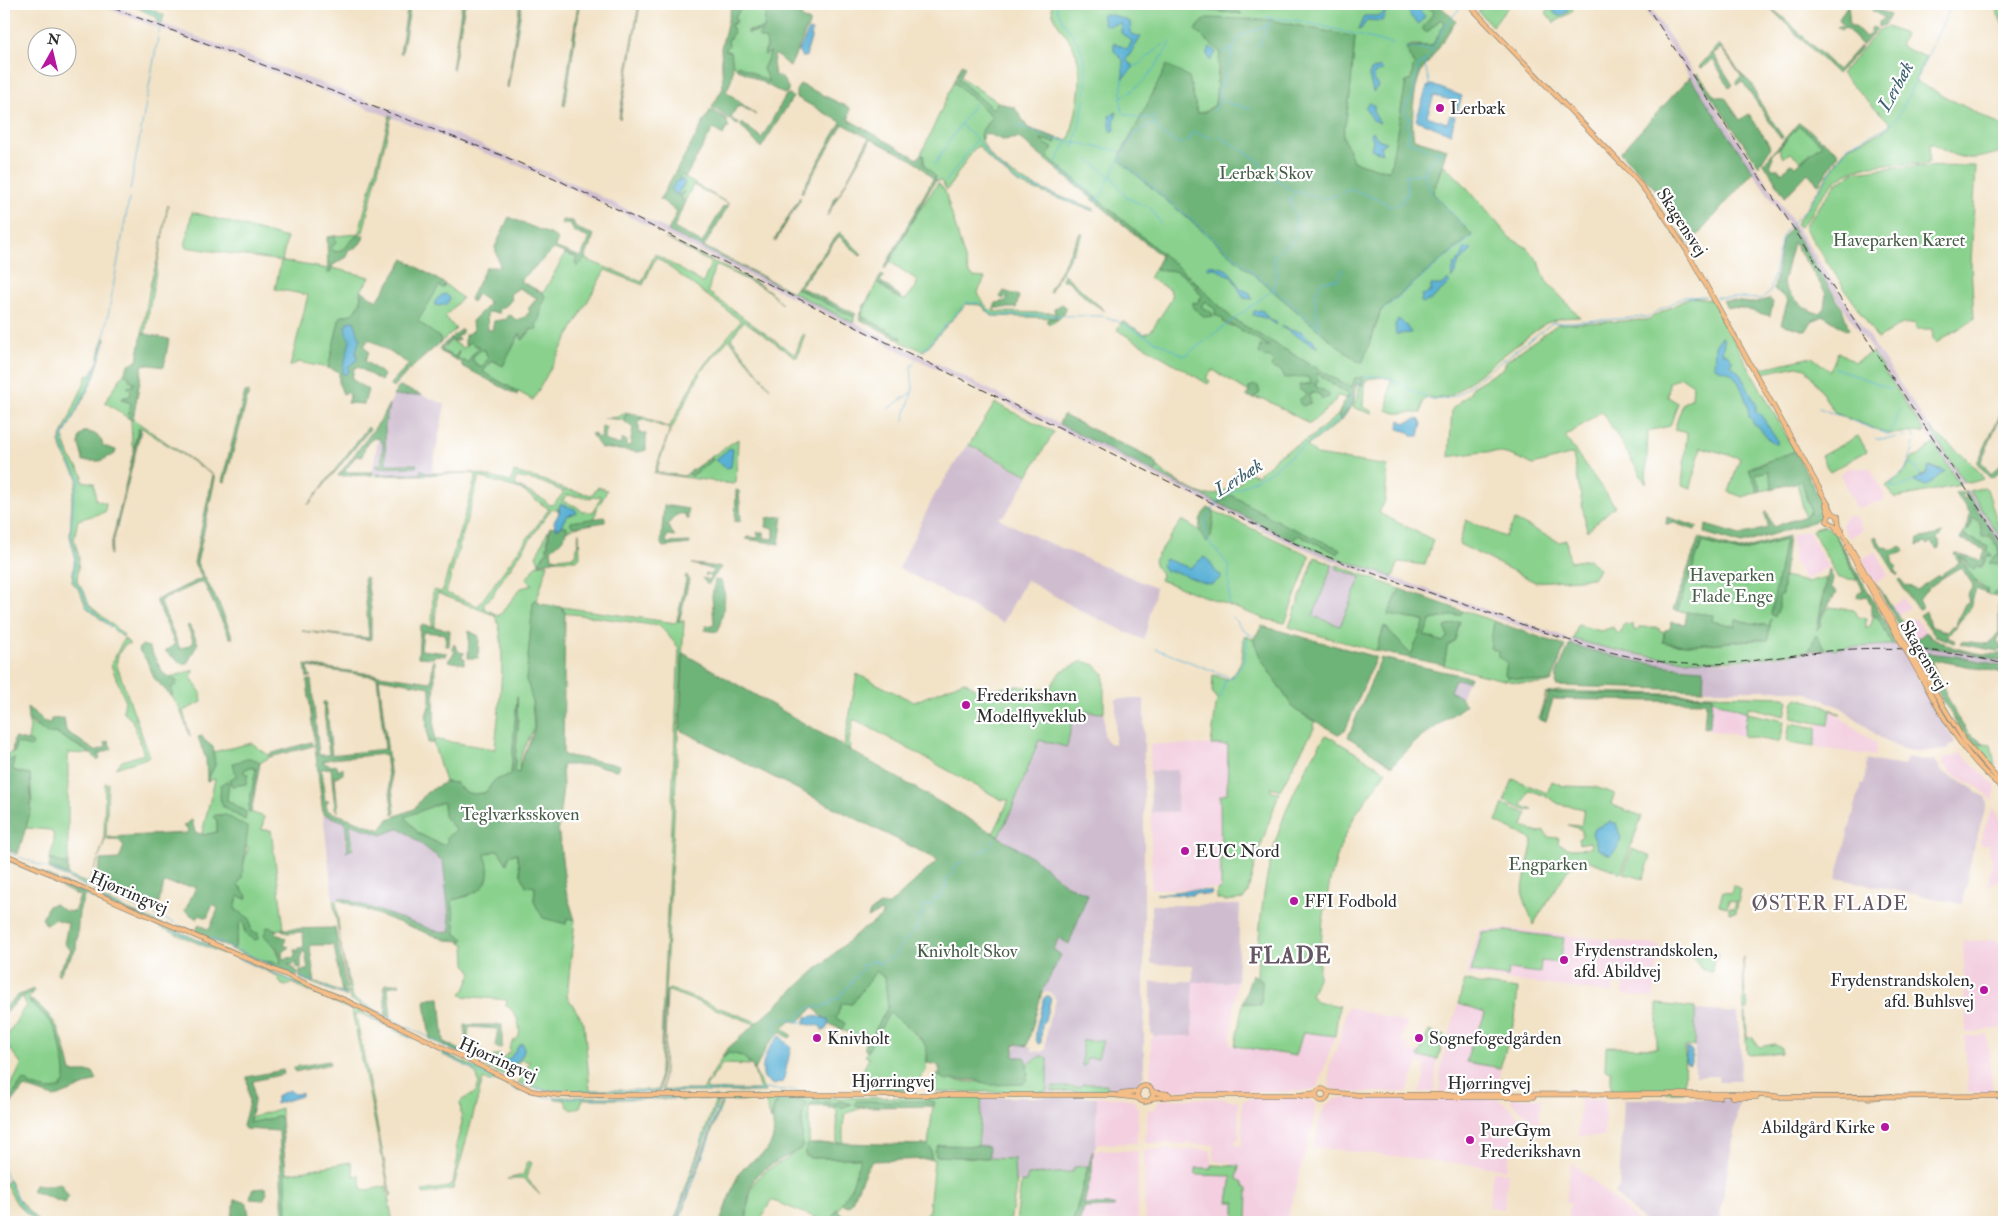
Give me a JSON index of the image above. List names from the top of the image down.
{
  "streets": {
    "main road": ["Skagensvej", "Hjørringvej"]
  },
  "districts": ["ØSTER FLADE", "FLADE"],
  "water": ["Lerbæk"],
  "parks": [
    "Lerbæk Skov",
    "Haveparken Kæret",
    "Haveparken Flade Enge",
    "Teglværksskoven",
    "Engparken",
    "Knivholt Skov"
  ],
  "places": [
    "Lerbæk",
    "Frederikshavn Modelflyveklub",
    "EUC Nord",
    "FFI Fodbold",
    "Frydenstrandskolen, afd. Abildvej",
    "Frydenstrandskolen, afd. Buhlsvej",
    "Knivholt",
    "Sognefogedgården",
    "Abildgård Kirke",
    "PureGym Frederikshavn"
  ],
  "north": "top"
}
